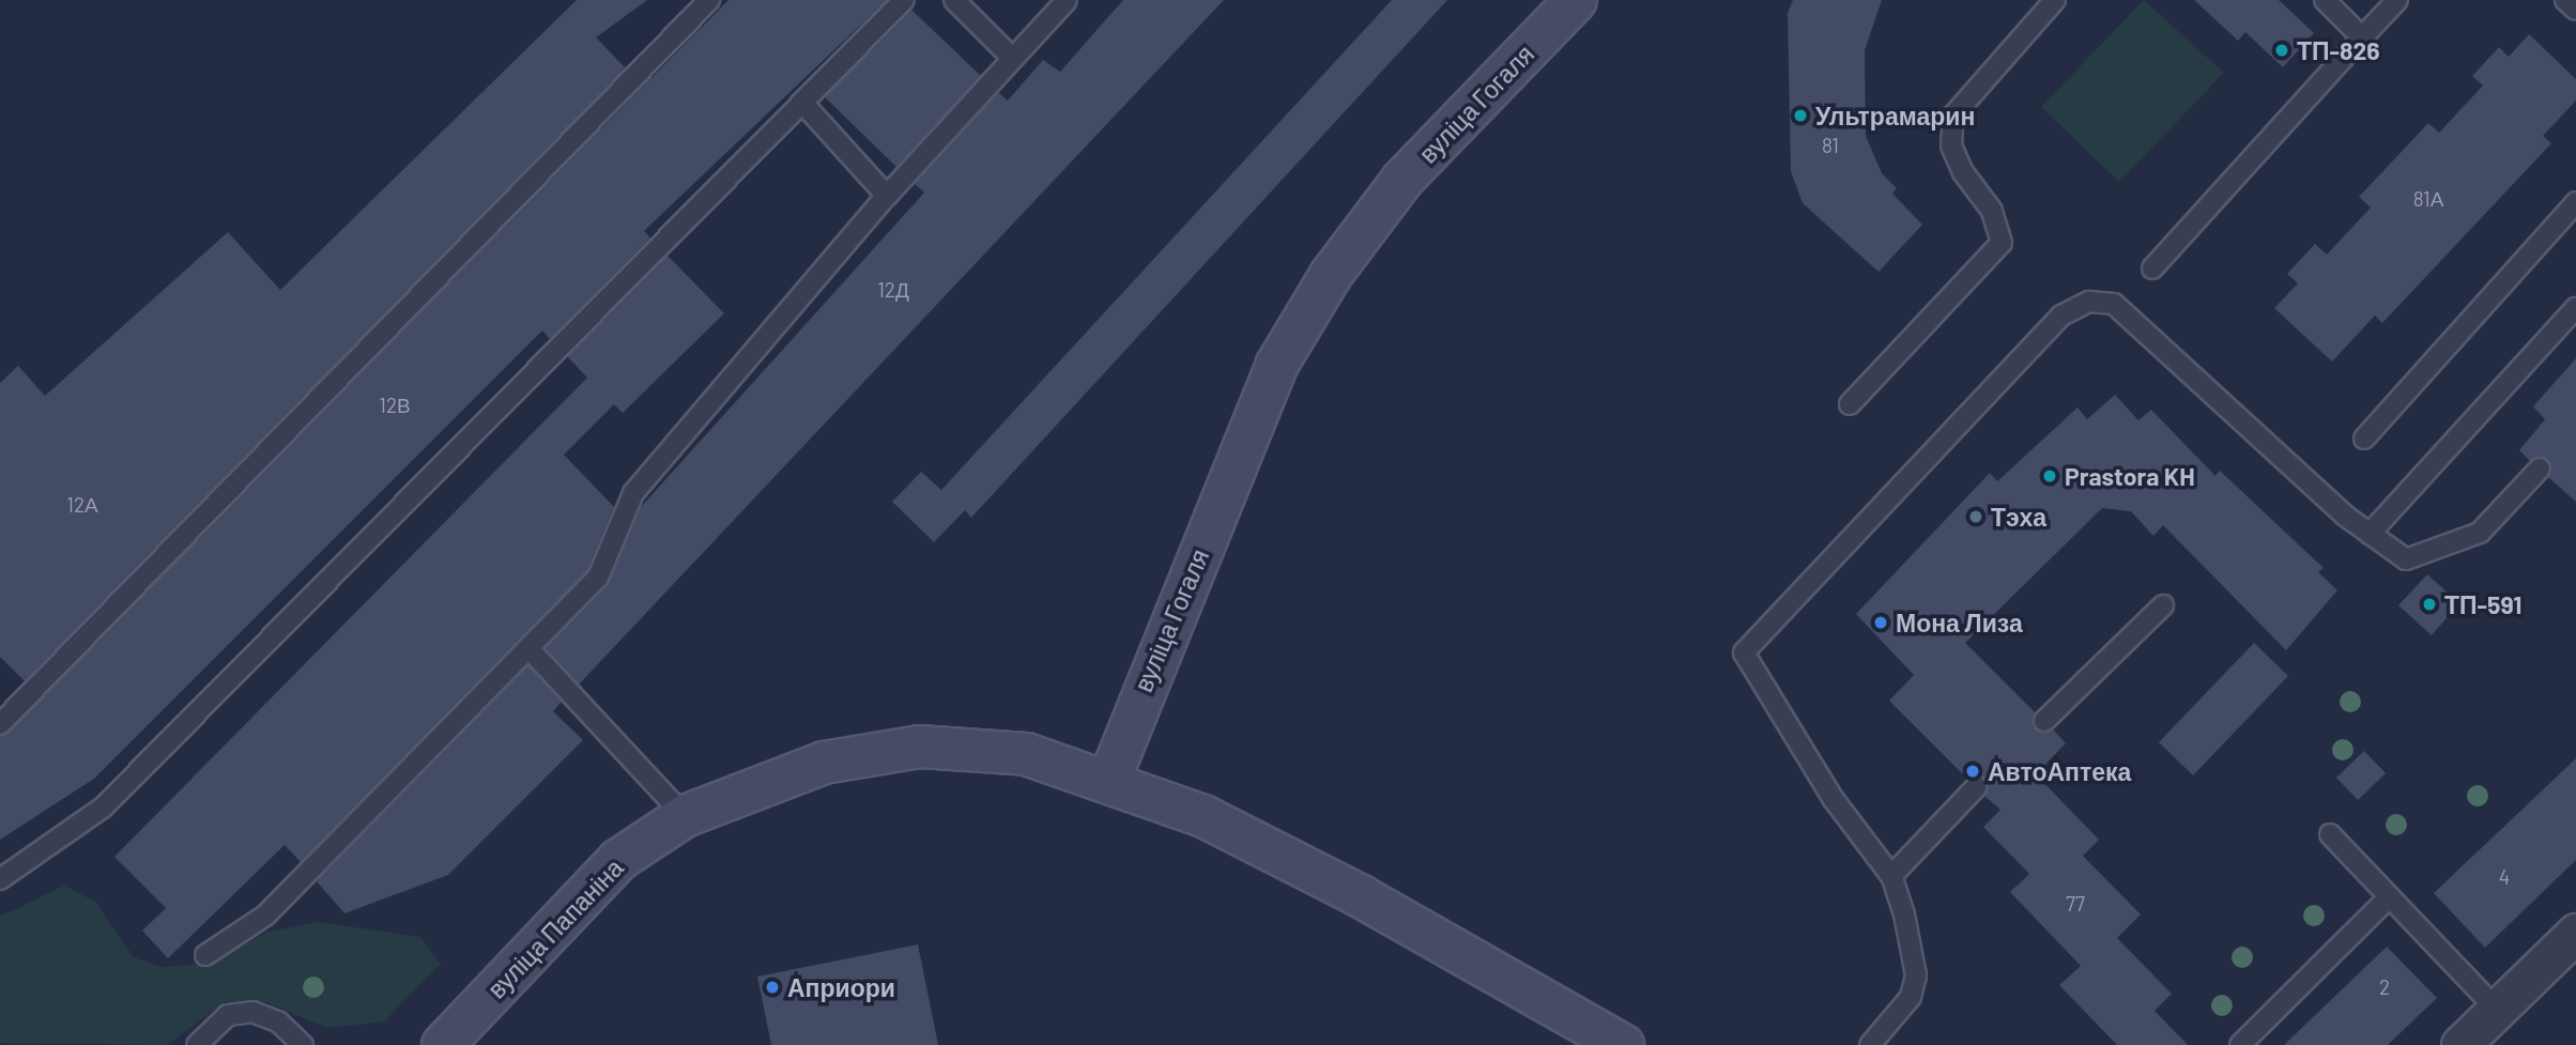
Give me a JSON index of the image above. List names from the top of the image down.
{
  "streets": {
    "street": ["вуліца Гогаля", "вуліца Папаніна"]
  },
  "crossings": [
    ["вуліца Гогаля", "вуліца Папаніна"]
  ],
  "places": [
    "ТП-826",
    "Ультрамарин",
    "Prastora KH",
    "Тэха",
    "ТП-591",
    "Мона Лиза",
    "АвтоАптека",
    "Априори"
  ],
  "house_numbers": [
    "81",
    "81А",
    "12Д",
    "12В",
    "12А",
    "4",
    "77",
    "2"
  ]
}
